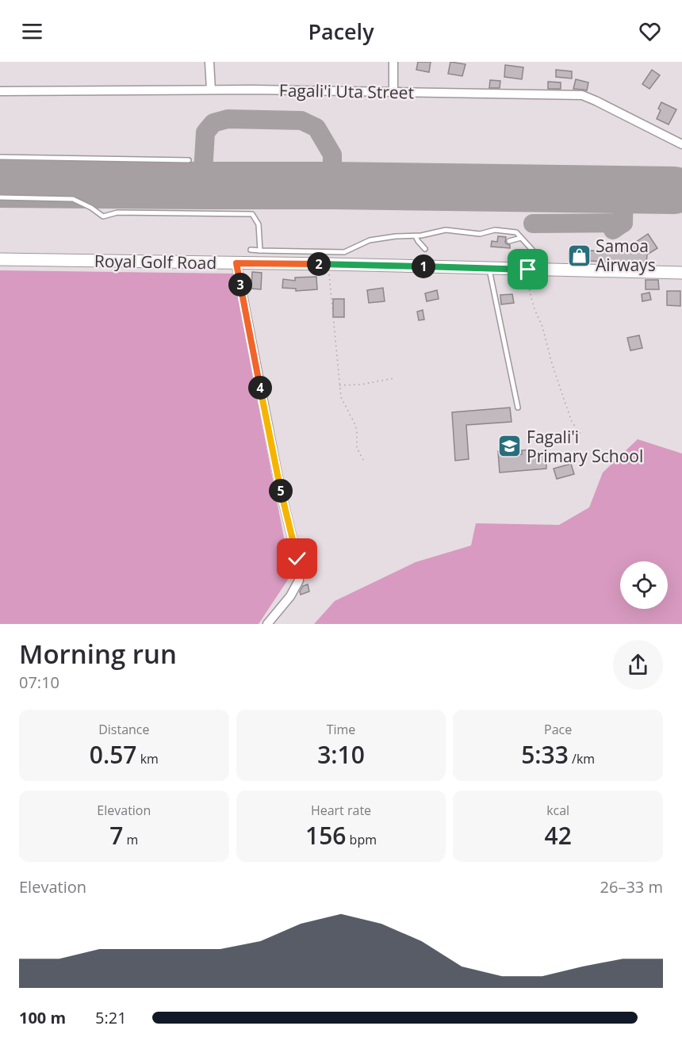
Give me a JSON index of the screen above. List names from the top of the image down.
{
  "streets": {
    "main road": ["Royal Golf Road"],
    "street": ["Fagali'i Uta Street"]
  },
  "places": {
    "shop": ["Samoa Airways"],
    "school or university": ["Fagali'i Primary School"]
  },
  "page": {
    "header": "Pacely",
    "pins": [
      "2",
      "1",
      "3",
      "4",
      "5"
    ],
    "heading": ["Morning run", "07:10"],
    "stats": [
      ["Distance", "0.57 km"],
      ["Time", "3:10"],
      ["Pace", "5:33 /km"],
      ["Elevation", "7 m"],
      ["Heart rate", "156 bpm"],
      ["kcal", "42"]
    ],
    "chart": ["Elevation", "26–33 m"],
    "list": [
      {
        "name": "100 m",
        "note": "5:21"
      }
    ]
  }
}
